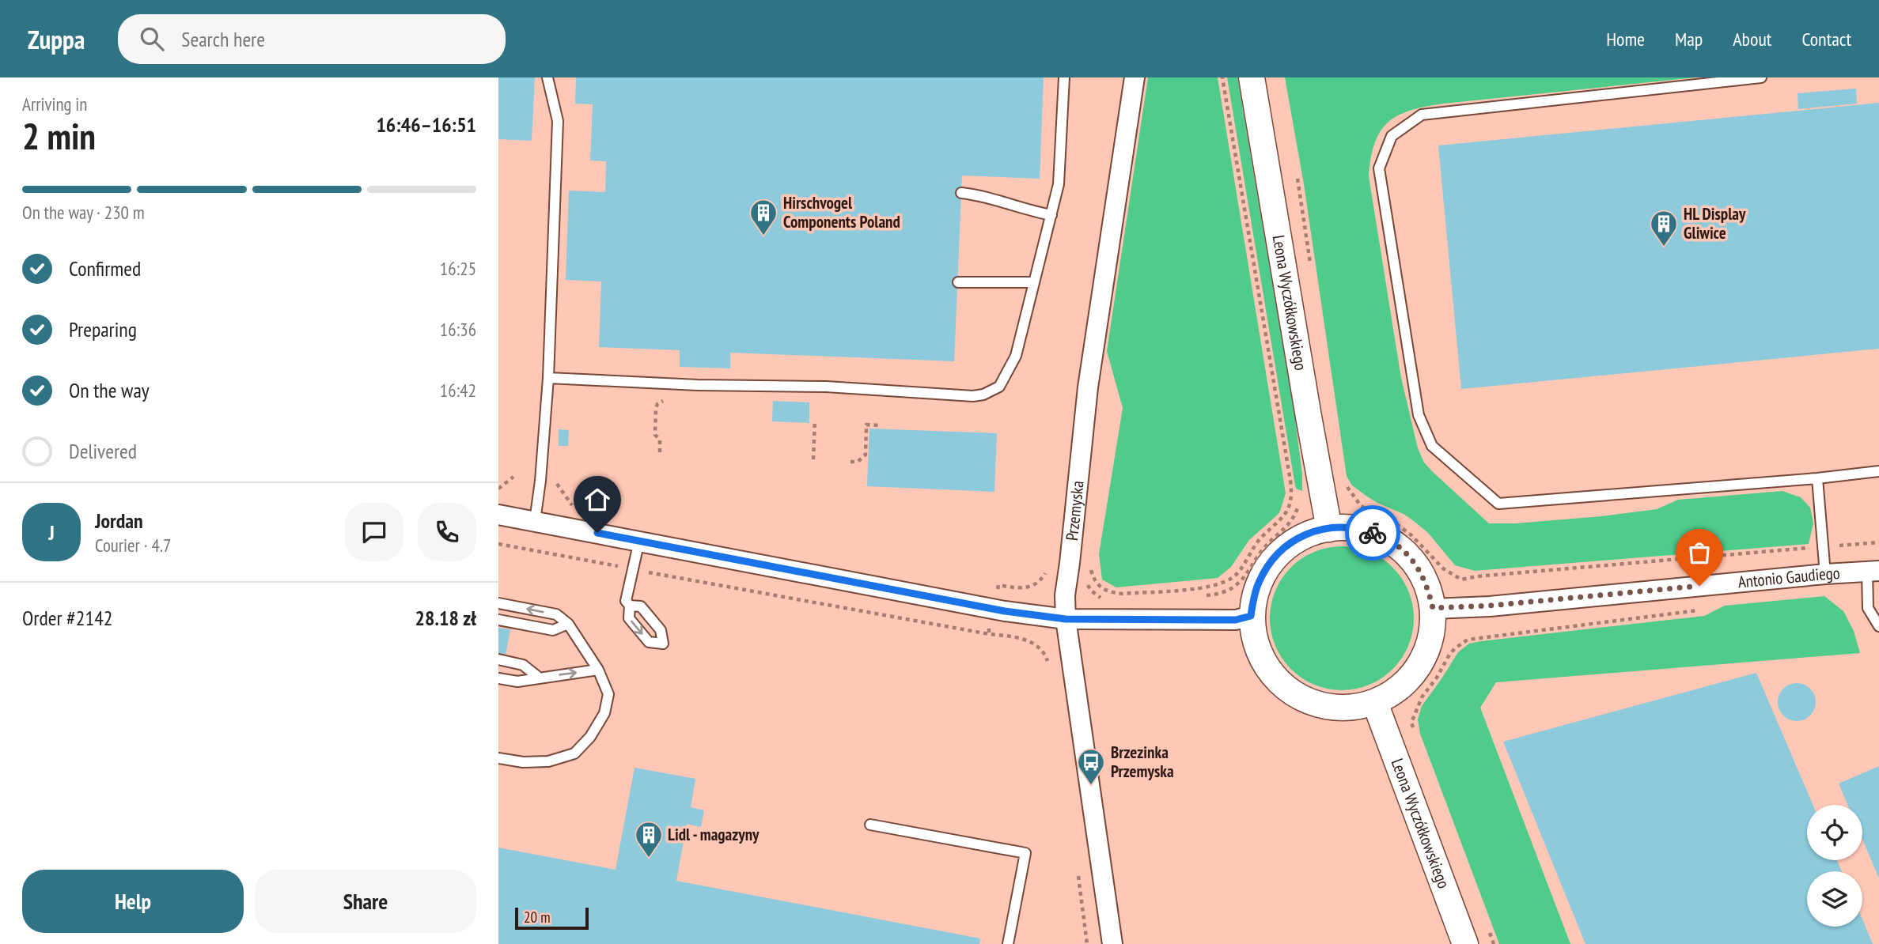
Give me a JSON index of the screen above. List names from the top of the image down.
{
  "streets": {
    "street": ["Leona Wyczółkowskiego", "Przemyska", "Antonio Gaudiego"]
  },
  "crossings": [
    ["Leona Wyczółkowskiego", "Antonio Gaudiego"]
  ],
  "places": {
    "building": ["Hirschvogel Components Poland", "HL Display Gliwice", "Lidl - magazyny"],
    "bus stop": ["Brzezinka Przemyska"]
  },
  "scale_bar": "20 m",
  "page": {
    "header": "Zuppa",
    "search": "Search here",
    "nav": [
      "Home",
      "Map",
      "About",
      "Contact"
    ],
    "heading": ["2 min", "Arriving in", "16:46–16:51"],
    "panel": [
      "Jordan",
      "Courier · 4.7",
      "Order #2142",
      "28.18 zł"
    ],
    "bar": "On the way · 230 m",
    "list": [
      ["Confirmed", "16:25"],
      ["Preparing", "16:36"],
      ["On the way", "16:42"],
      "Delivered"
    ],
    "round": "J",
    "buttons": ["Help", "Share"],
    "scale": "20 m"
  }
}
